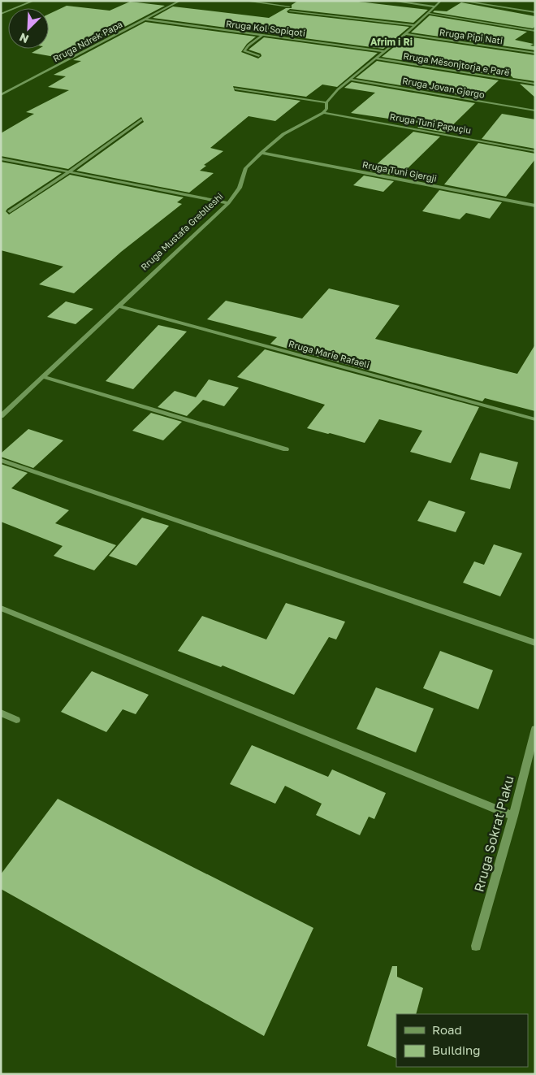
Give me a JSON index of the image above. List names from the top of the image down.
{
  "streets": {
    "street": [
      "Rruga Kol Sopiqoti",
      "Rruga Pipi Nati",
      "Rruga Ndrek Papa",
      "Rruga Mësonjtorja e Parë",
      "Rruga Jovan Gjergo",
      "Rruga Tuni Papuçiu",
      "Rruga Tuni Gjergji",
      "Rruga Mustafa Greblleshi",
      "Rruga Marie Rafaeli",
      "Rruga Sokrat Plaku"
    ]
  },
  "crossings": [
    ["Rruga Kol Sopiqoti", "Rruga Ndrek Papa"],
    ["Rruga Tuni Papuçiu", "Rruga Mustafa Greblleshi"],
    ["Rruga Tuni Gjergji", "Rruga Mustafa Greblleshi"],
    ["Rruga Mustafa Greblleshi", "Rruga Marie Rafaeli"]
  ],
  "districts": ["Afrim i Ri"],
  "legend": ["Road", "Building"],
  "north": "bottom left"
}
